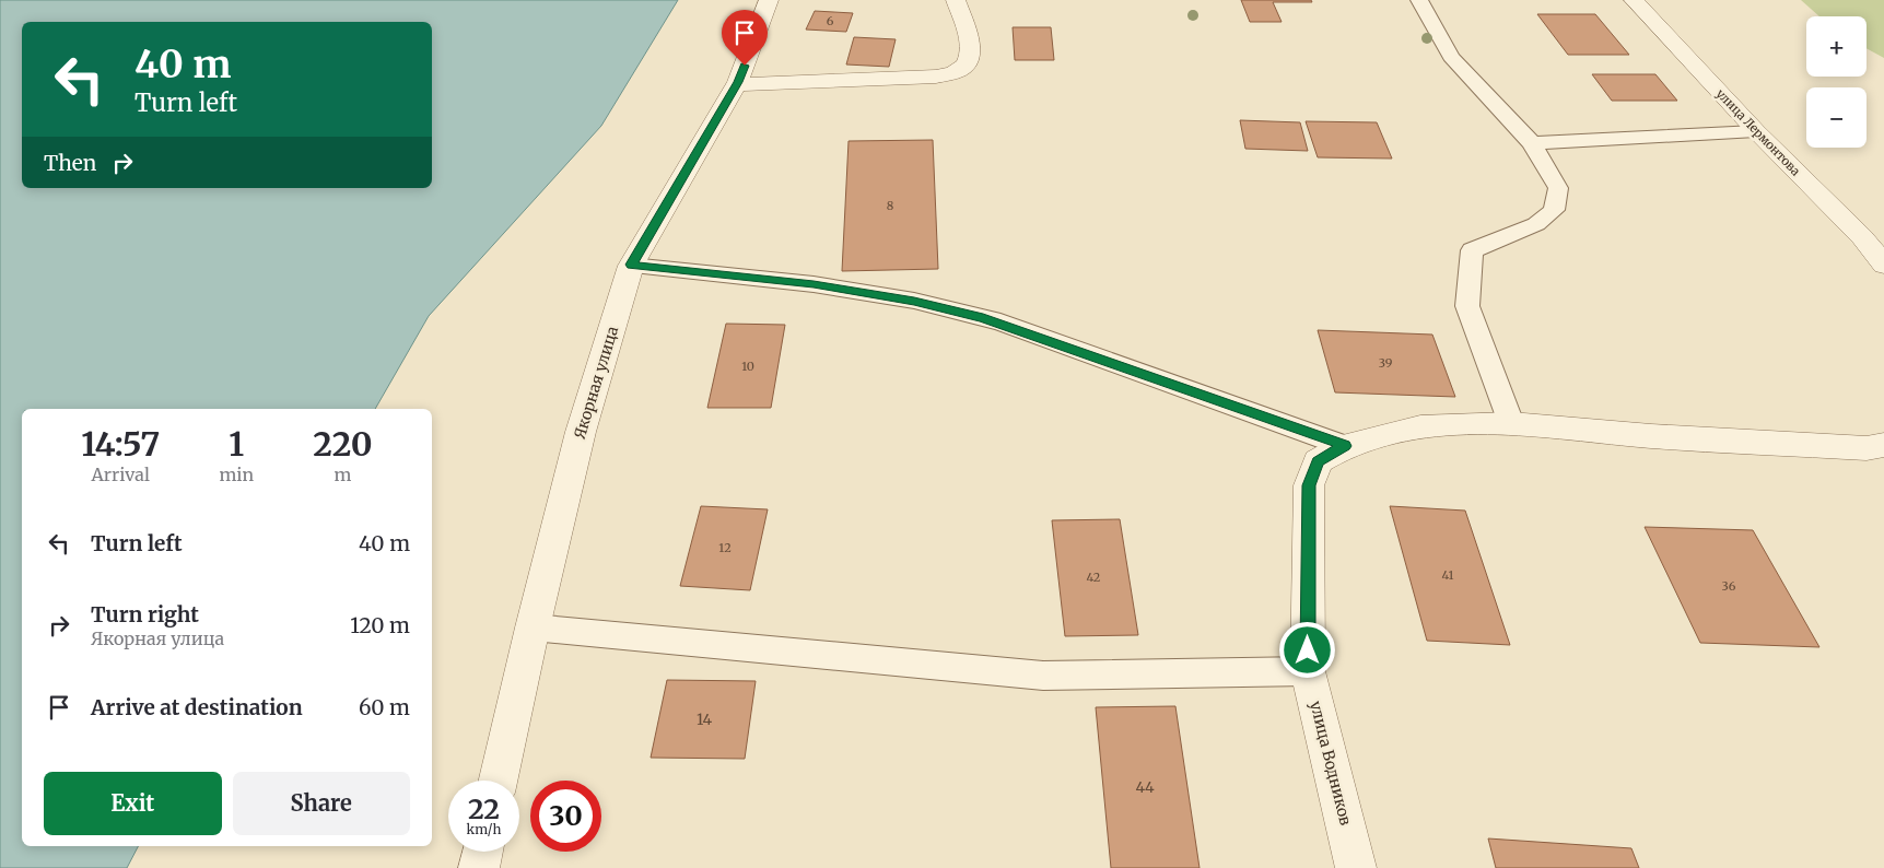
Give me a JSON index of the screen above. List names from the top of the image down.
{
  "streets": {
    "street": ["улица Лермонтова", "Якорная улица", "улица Водников"]
  },
  "house_numbers": [
    "6",
    "8",
    "39",
    "10",
    "12",
    "41",
    "42",
    "36",
    "14",
    "44"
  ],
  "page": {
    "map_buttons": ["+", "−"],
    "turn": ["40 m", "Turn left"],
    "then": "Then",
    "eta": [
      "14:57",
      "Arrival",
      "1",
      "min",
      "220",
      "m"
    ],
    "list": [
      {
        "name": "Turn left",
        "value": "40 m"
      },
      {
        "name": "Turn right",
        "note": "Якорная улица",
        "value": "120 m"
      },
      {
        "name": "Arrive at destination",
        "value": "60 m"
      }
    ],
    "buttons": ["Exit", "Share"],
    "speed": "22 km/h",
    "limit": "30"
  }
}
